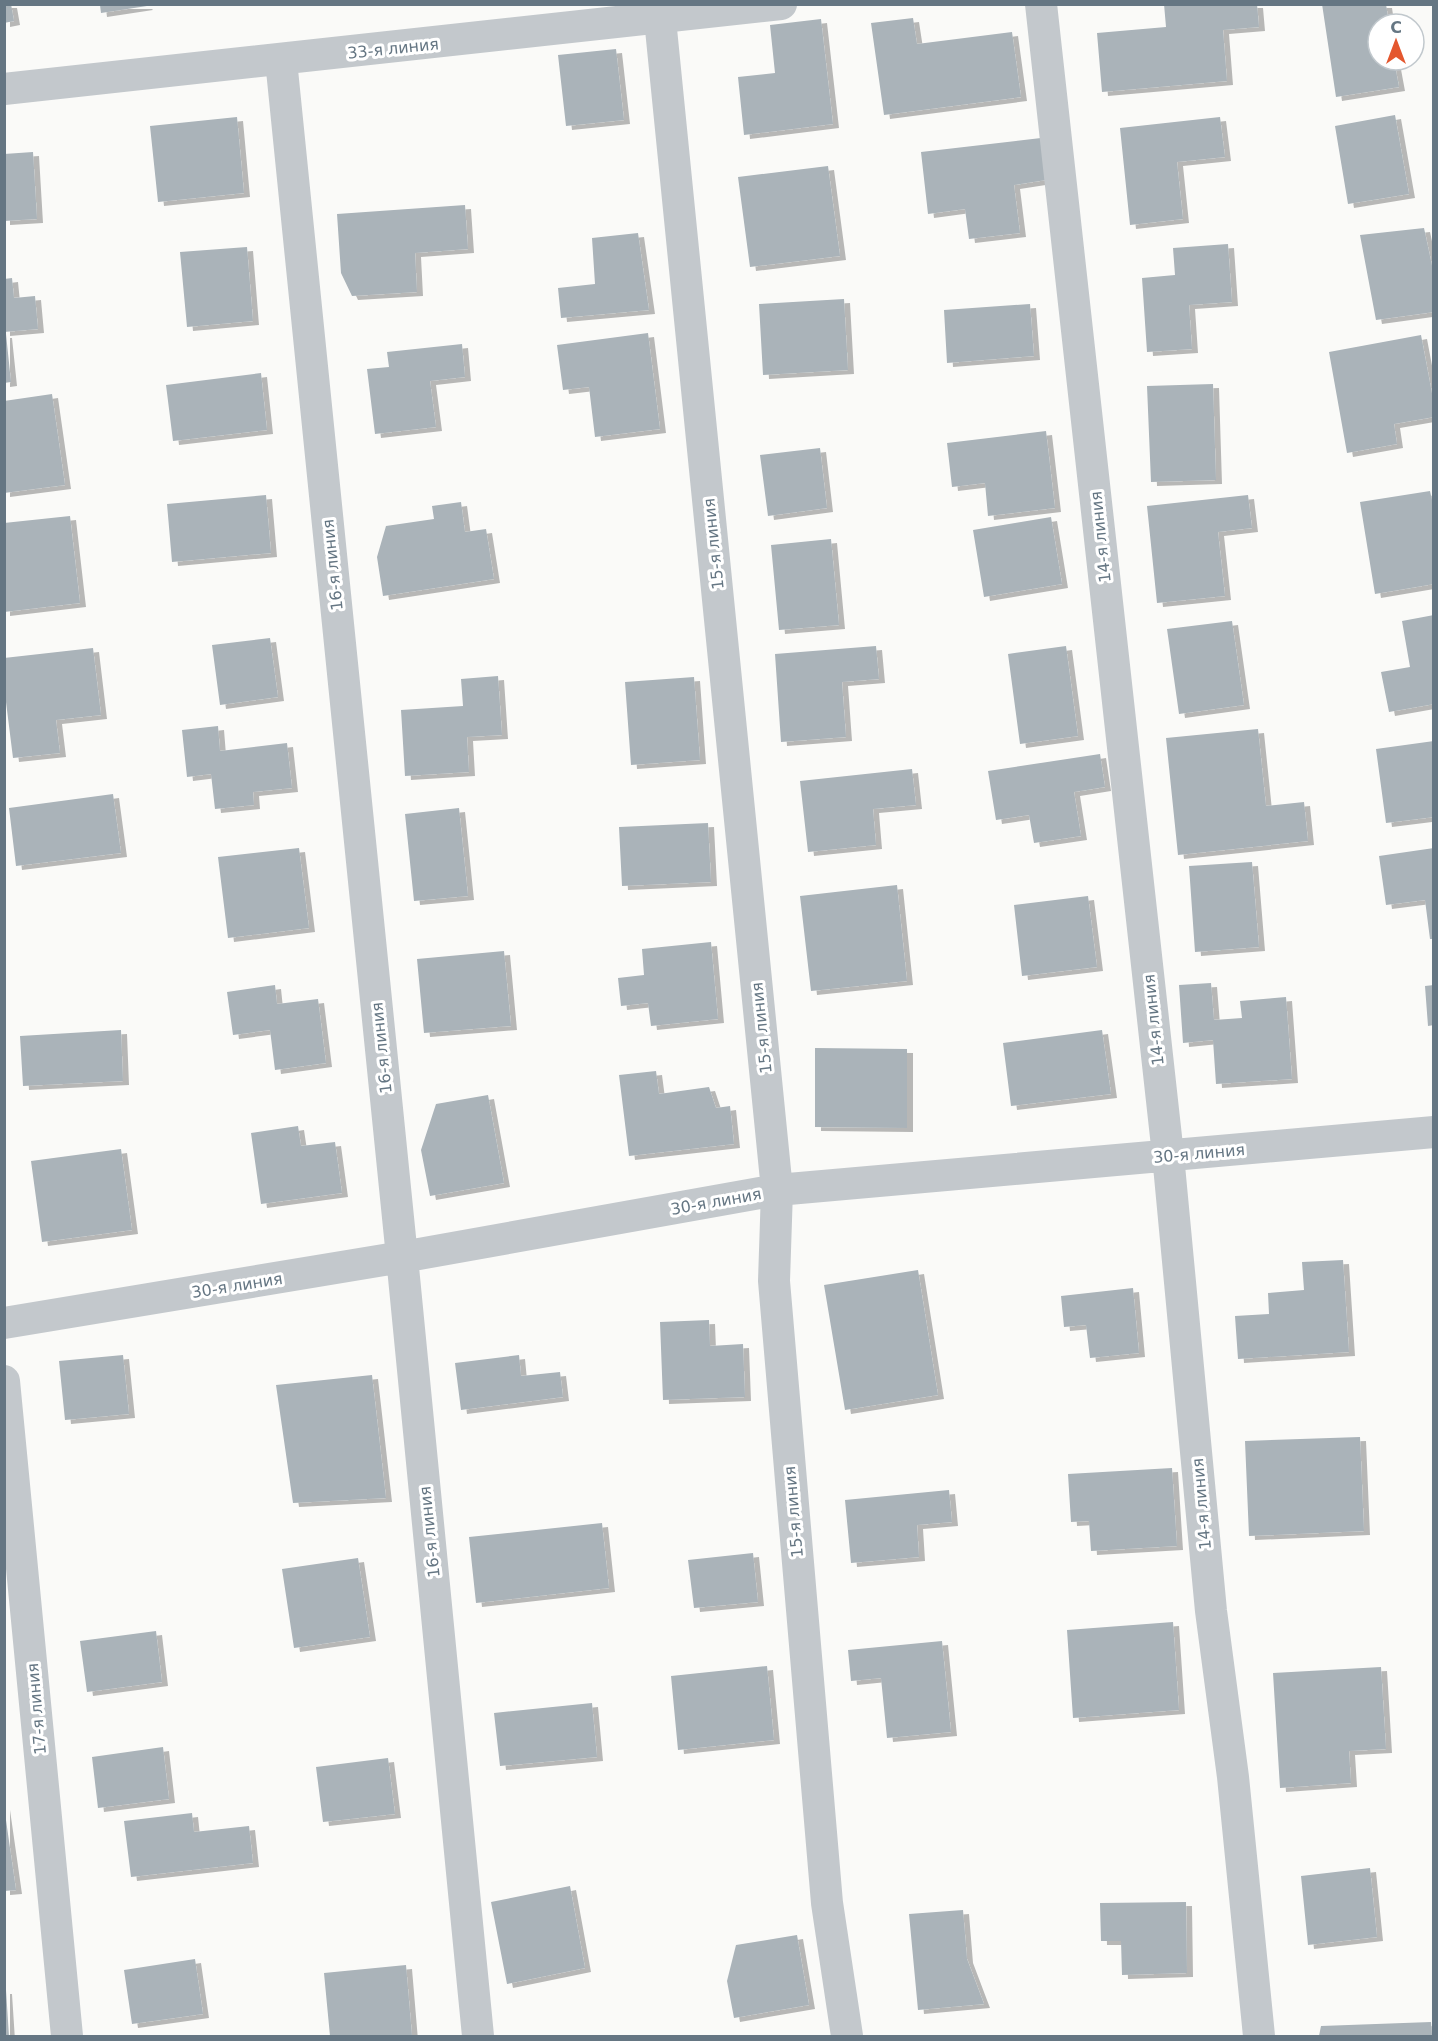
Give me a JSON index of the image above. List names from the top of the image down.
{
  "streets": {
    "street": [
      "33-я линия",
      "14-я линия",
      "15-я линия",
      "16-я линия",
      "30-я линия",
      "17-я линия"
    ]
  },
  "crossings": [
    ["33-я линия", "15-я линия"],
    ["33-я линия", "16-я линия"],
    ["14-я линия", "30-я линия"],
    ["15-я линия", "30-я линия"],
    ["16-я линия", "30-я линия"]
  ],
  "north": "top"
}
